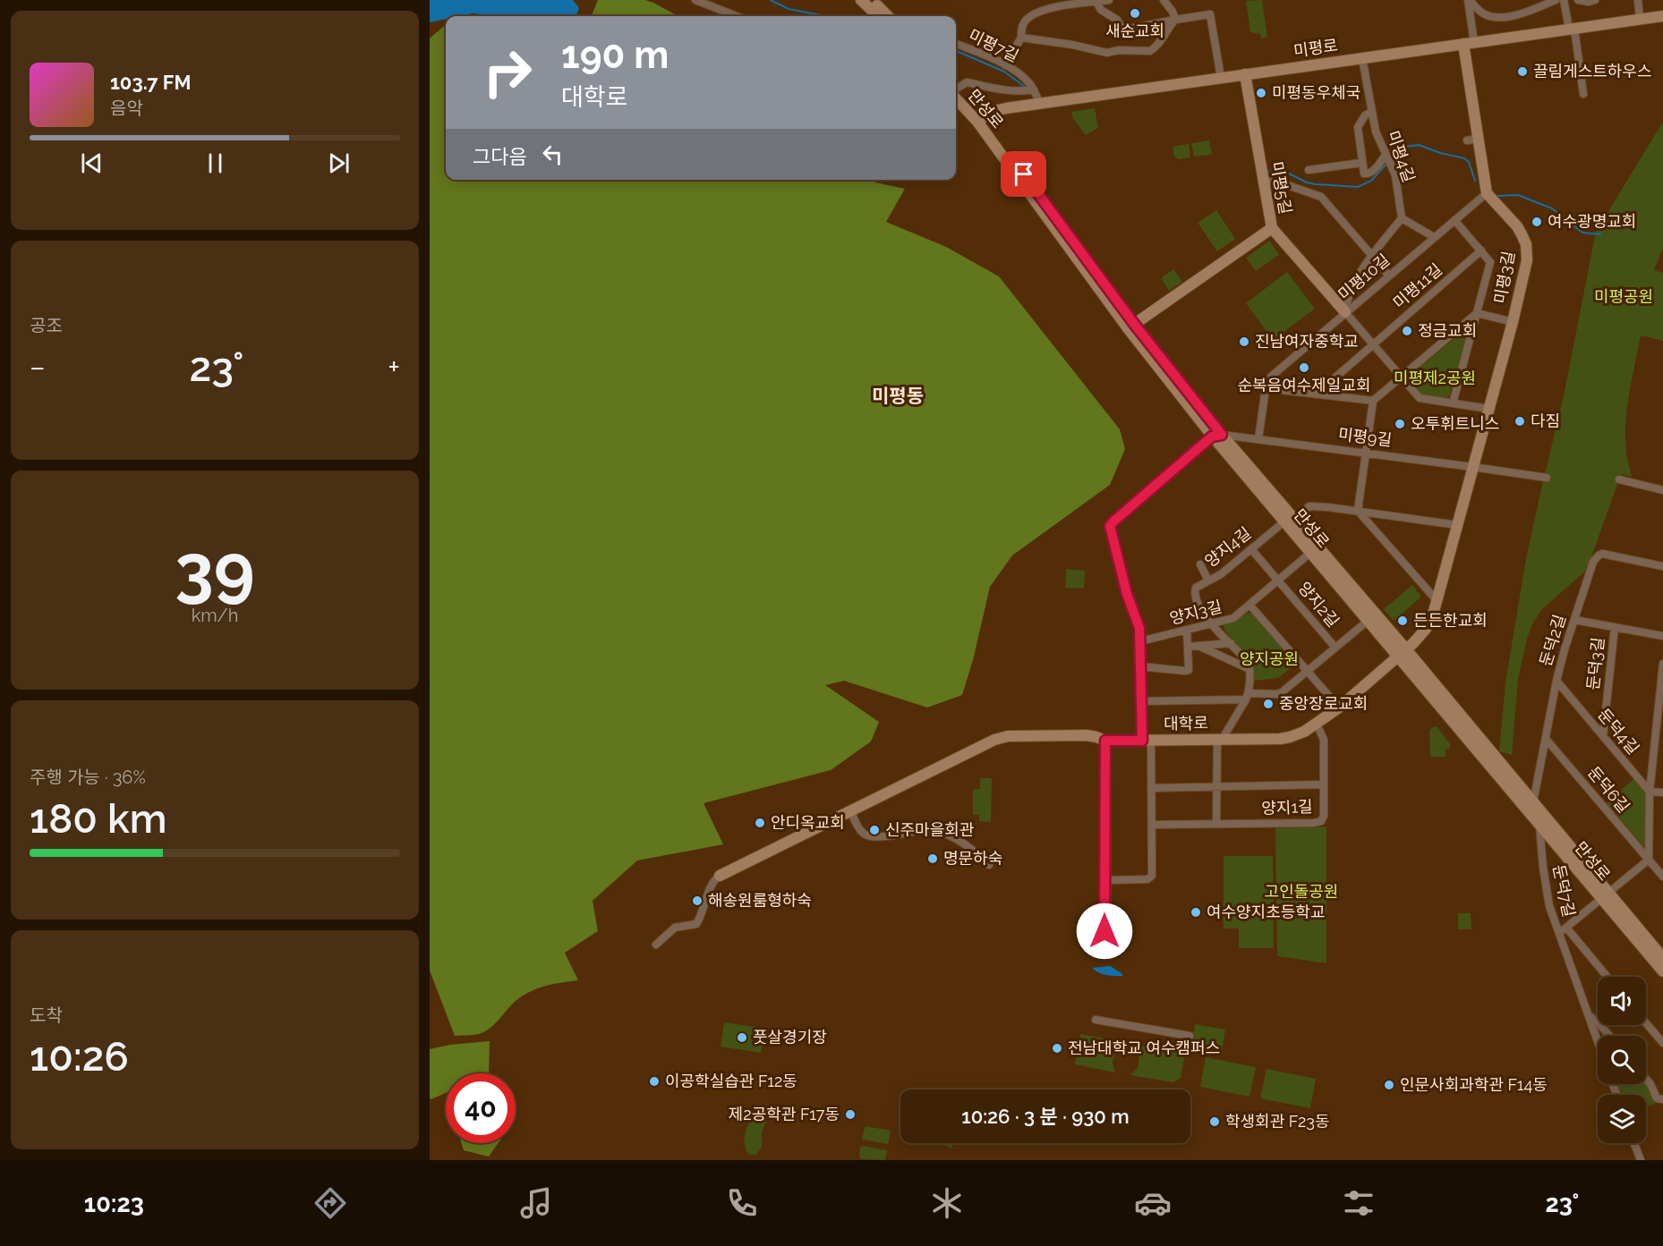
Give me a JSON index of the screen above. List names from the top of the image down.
{
  "streets": {
    "street": [
      "미평7길",
      "미평로",
      "만성로",
      "미평4길",
      "미평5길",
      "미평10길",
      "미평3길",
      "미평11길",
      "미평9길",
      "양지4길",
      "양지2길",
      "양지3길",
      "둔덕2길",
      "둔덕3길",
      "대학로",
      "둔덕4길",
      "둔덕6길",
      "양지1길",
      "둔덕7길"
    ]
  },
  "crossings": [
    ["미평7길", "미평로"],
    ["미평로", "만성로"],
    ["미평로", "미평4길"],
    ["미평로", "미평5길"],
    ["만성로", "미평3길"],
    ["만성로", "미평9길"],
    ["만성로", "양지4길"],
    ["만성로", "양지2길"],
    ["만성로", "양지3길"],
    ["만성로", "둔덕2길"],
    ["만성로", "대학로"],
    ["만성로", "둔덕7길"],
    ["미평5길", "미평10길"],
    ["미평10길", "미평3길"],
    ["미평10길", "미평9길"],
    ["미평3길", "미평9길"],
    ["미평3길", "대학로"],
    ["양지4길", "양지3길"],
    ["양지2길", "양지3길"],
    ["둔덕2길", "둔덕3길"],
    ["둔덕2길", "둔덕4길"],
    ["둔덕2길", "둔덕6길"],
    ["둔덕3길", "둔덕4길"],
    ["대학로", "양지1길"],
    ["둔덕4길", "둔덕6길"]
  ],
  "districts": ["미평동"],
  "parks": [
    "미평공원",
    "미평제2공원",
    "양지공원",
    "고인돌공원"
  ],
  "places": [
    "새순교회",
    "끌림게스트하우스",
    "미평동우체국",
    "여수광명교회",
    "정금교회",
    "진남여자중학교",
    "순복음여수제일교회",
    "다짐",
    "오투휘트니스",
    "든든한교회",
    "중앙장로교회",
    "안디옥교회",
    "신주마을회관",
    "명문하숙",
    "해송원룸형하숙",
    "여수양지초등학교",
    "풋살경기장",
    "전남대학교 여수캠퍼스",
    "이공학실습관 F12동",
    "인문사회과학관 F14동",
    "제2공학관 F17동",
    "학생회관 F23동"
  ],
  "page": {
    "turn": ["190 m", "대학로"],
    "song": ["103.7 FM", "음악"],
    "then": "그다음",
    "tile": [
      "공조",
      ["39", "km/h"],
      ["주행 가능 · 36%", "180 km"],
      ["도착", "10:26"]
    ],
    "heat": ["−", "23°", "+"],
    "limit": "40",
    "trip": "10:26 · 3 분 · 930 m",
    "tabs": ["10:23", "23°"]
  }
}
